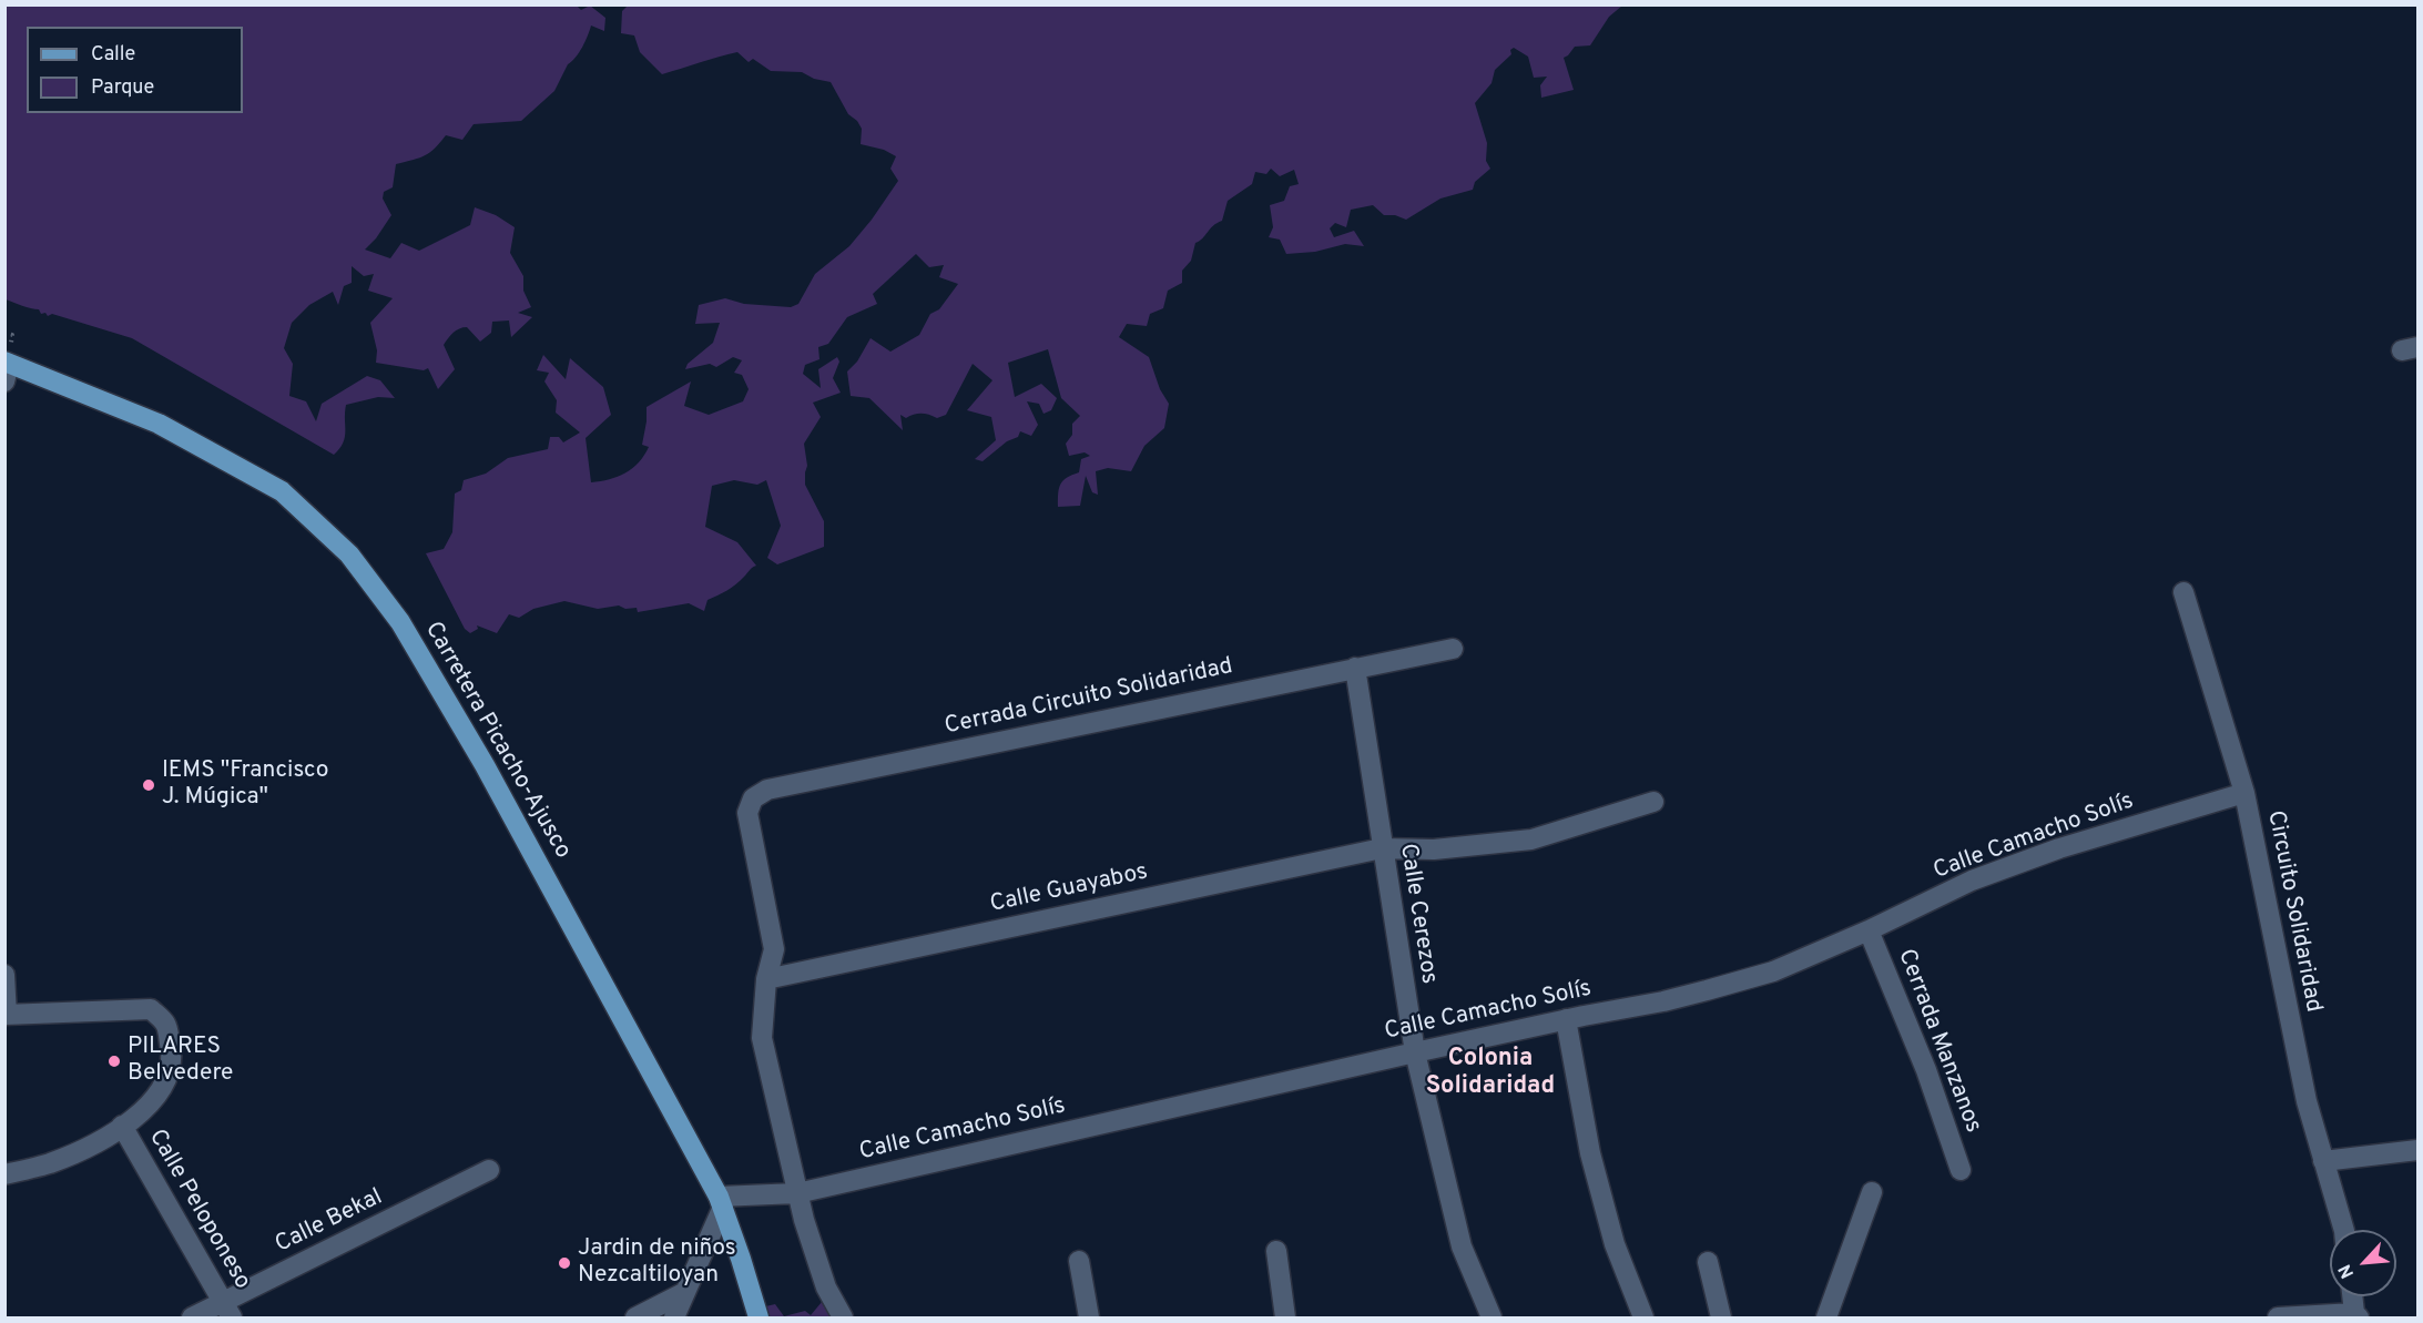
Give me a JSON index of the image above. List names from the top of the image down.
{
  "streets": {
    "main road": ["Carretera Picacho-Ajusco"],
    "street": [
      "Cerrada Circuito Solidaridad",
      "Calle Camacho Solís",
      "Calle Guayabos",
      "Circuito Solidaridad",
      "Calle Cerezos",
      "Cerrada Manzanos",
      "Calle Peloponeso",
      "Calle Bekal"
    ]
  },
  "crossings": [
    ["Cerrada Circuito Solidaridad", "Calle Guayabos"],
    ["Cerrada Circuito Solidaridad", "Calle Cerezos"],
    ["Carretera Picacho-Ajusco", "Calle Camacho Solís"],
    ["Calle Camacho Solís", "Circuito Solidaridad"],
    ["Calle Camacho Solís", "Calle Cerezos"],
    ["Calle Camacho Solís", "Cerrada Manzanos"],
    ["Calle Guayabos", "Calle Cerezos"],
    ["Calle Peloponeso", "Calle Bekal"]
  ],
  "districts": ["Colonia Solidaridad"],
  "places": ["IEMS \"Francisco J. Múgica\"", "PILARES Belvedere", "Jardin de niños Nezcaltiloyan"],
  "legend": ["Calle", "Parque"],
  "north": "bottom left"
}
